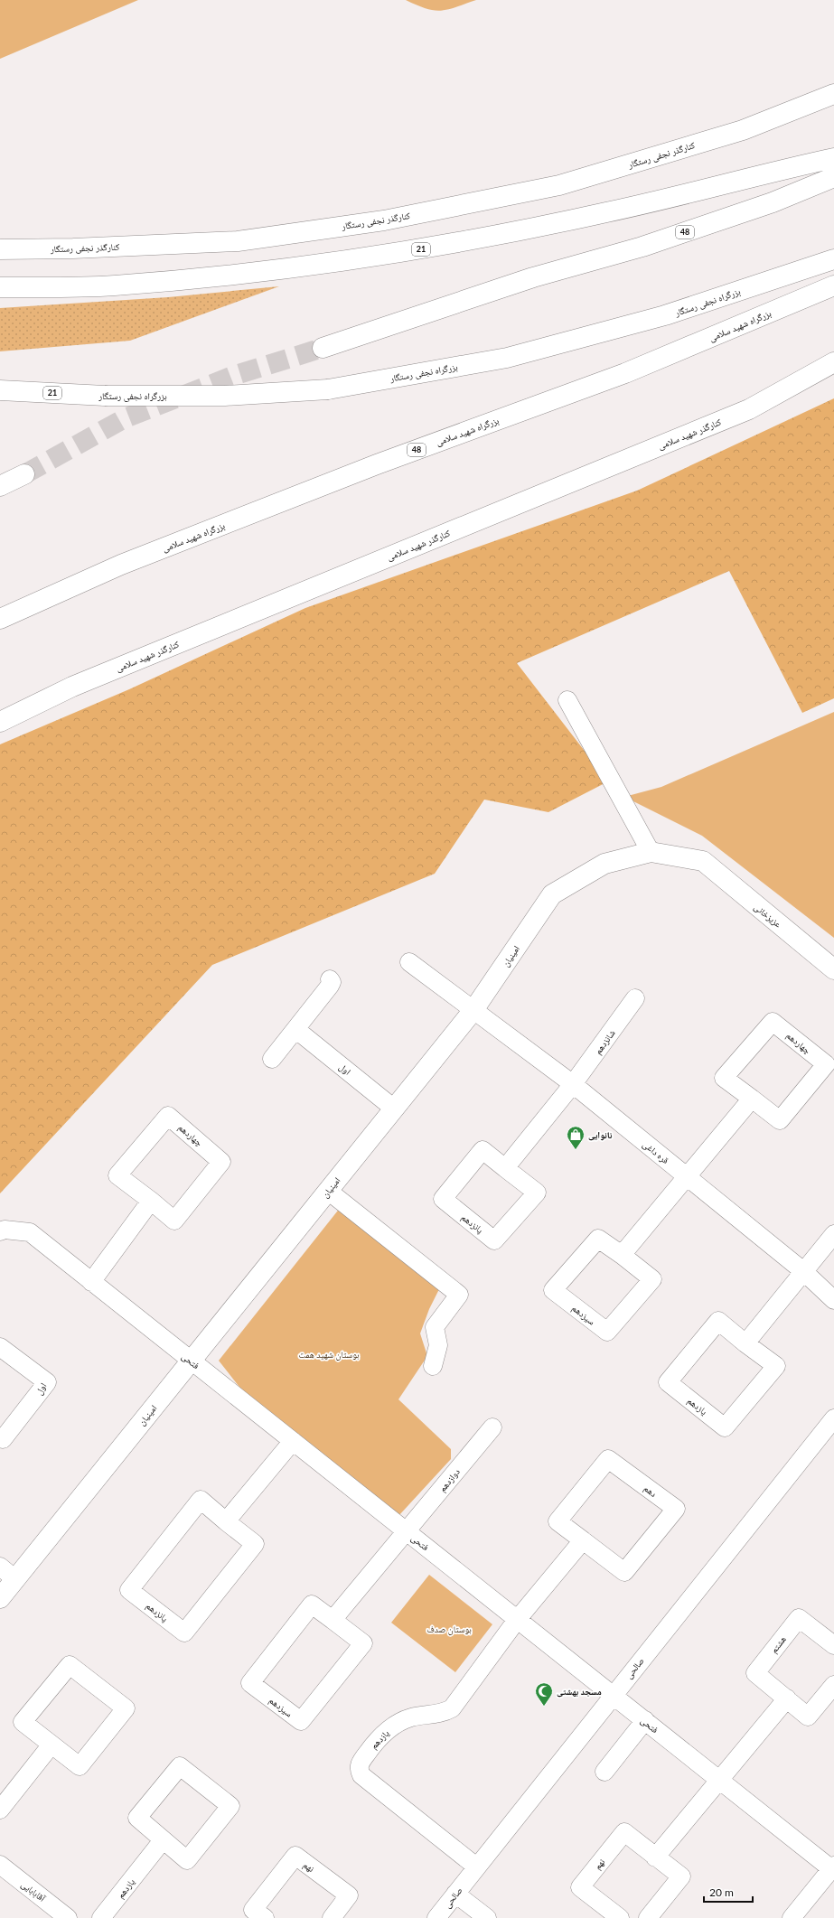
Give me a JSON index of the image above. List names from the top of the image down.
{
  "streets": {
    "main road": [
      "کنارگذر نجفی رستگار",
      "48",
      "21",
      "بزرگراه نجفی رستگار",
      "بزرگراه شهید سلامی",
      "کنارگذر شهید سلامی",
      "عزیزخانی",
      "امینیان"
    ],
    "street": [
      "شانزدهم",
      "چهاردهم",
      "اول",
      "قره داغی",
      "پانزدهم",
      "سیزدهم",
      "فتحی",
      "یازدهم",
      "دوازدهم",
      "دهم",
      "هشتم",
      "صالحی",
      "نهم",
      "آقابابایی"
    ]
  },
  "crossings": [
    ["عزیزخانی", "امینیان"],
    ["امینیان", "اول"],
    ["امینیان", "قره داغی"],
    ["امینیان", "فتحی"],
    ["شانزدهم", "قره داغی"],
    ["فتحی", "یازدهم"],
    ["فتحی", "دوازدهم"],
    ["فتحی", "صالحی"],
    ["یازدهم", "صالحی"]
  ],
  "parks": ["بوستان شهید همت", "بوستان صدف"],
  "places": {
    "shop": ["نانوایی"],
    "mosque": ["مسجد بهشتی"]
  },
  "scale_bar": "20 m"
}
